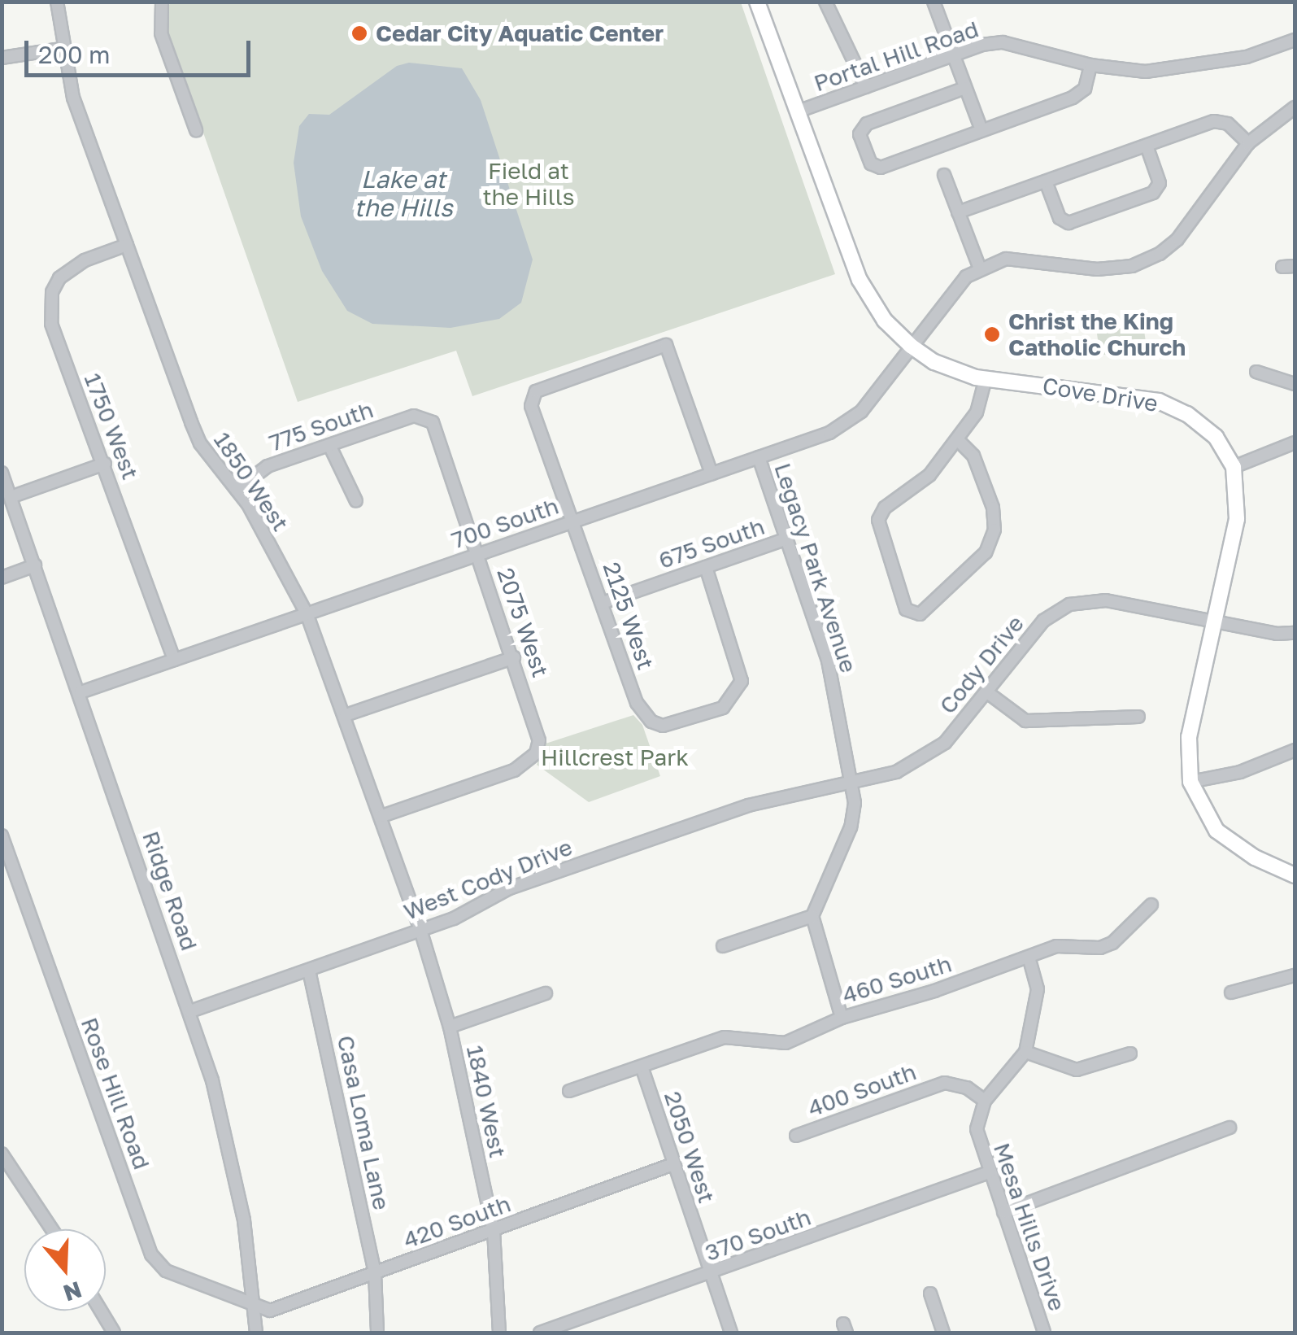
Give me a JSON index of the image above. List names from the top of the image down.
{
  "streets": {
    "main road": ["Cove Drive"],
    "street": [
      "Portal Hill Road",
      "1750 West",
      "775 South",
      "1850 West",
      "700 South",
      "675 South",
      "Legacy Park Avenue",
      "2125 West",
      "2075 West",
      "Cody Drive",
      "West Cody Drive",
      "Ridge Road",
      "460 South",
      "400 South",
      "Rose Hill Road",
      "1840 West",
      "Casa Loma Lane",
      "2050 West",
      "420 South",
      "Mesa Hills Drive",
      "370 South"
    ]
  },
  "crossings": [
    ["Portal Hill Road", "Cove Drive"],
    ["Cove Drive", "700 South"],
    ["Cove Drive", "Cody Drive"],
    ["1750 West", "1850 West"],
    ["1750 West", "700 South"],
    ["775 South", "1850 West"],
    ["775 South", "2075 West"],
    ["1850 West", "700 South"],
    ["1850 West", "2075 West"],
    ["1850 West", "West Cody Drive"],
    ["1850 West", "1840 West"],
    ["700 South", "Legacy Park Avenue"],
    ["700 South", "2125 West"],
    ["700 South", "2075 West"],
    ["700 South", "Ridge Road"],
    ["675 South", "Legacy Park Avenue"],
    ["675 South", "2125 West"],
    ["Legacy Park Avenue", "Cody Drive"],
    ["Legacy Park Avenue", "West Cody Drive"],
    ["Cody Drive", "West Cody Drive"],
    ["West Cody Drive", "Ridge Road"],
    ["West Cody Drive", "1840 West"],
    ["West Cody Drive", "Casa Loma Lane"],
    ["Ridge Road", "Rose Hill Road"],
    ["Ridge Road", "420 South"],
    ["460 South", "2050 West"],
    ["400 South", "Mesa Hills Drive"],
    ["Rose Hill Road", "420 South"],
    ["1840 West", "420 South"],
    ["Casa Loma Lane", "420 South"],
    ["2050 West", "420 South"],
    ["2050 West", "370 South"],
    ["Mesa Hills Drive", "370 South"]
  ],
  "water": ["Lake at the Hills"],
  "parks": ["Field at the Hills", "Hillcrest Park"],
  "places": ["Cedar City Aquatic Center", "Christ the King Catholic Church"],
  "scale_bar": "200 m",
  "north": "bottom"
}
